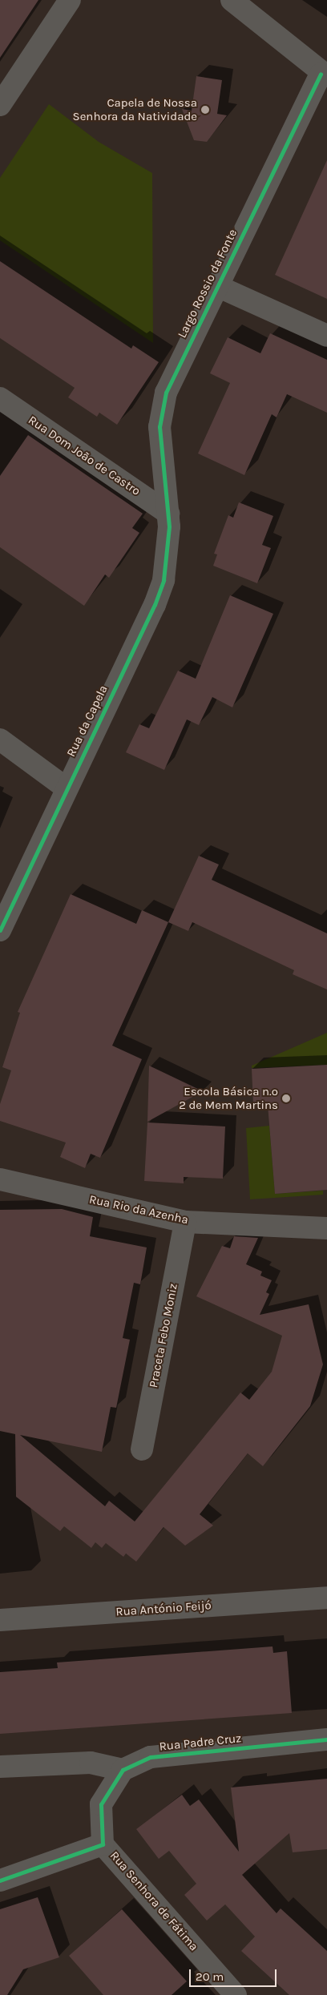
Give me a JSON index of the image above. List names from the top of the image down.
{
  "streets": {
    "street": [
      "Largo Rossio da Fonte",
      "Rua Dom João de Castro",
      "Rua da Capela",
      "Rua Rio da Azenha",
      "Praceta Febo Moniz",
      "Rua António Feijó",
      "Rua Padre Cruz",
      "Rua Senhora de Fátima"
    ]
  },
  "crossings": [
    ["Largo Rossio da Fonte", "Rua Dom João de Castro"],
    ["Largo Rossio da Fonte", "Rua da Capela"],
    ["Rua Dom João de Castro", "Rua da Capela"],
    ["Rua Rio da Azenha", "Praceta Febo Moniz"]
  ],
  "places": ["Capela de Nossa Senhora da Natividade", "Escola Básica n.º 2 de Mem Martins"],
  "scale_bar": "20 m"
}
